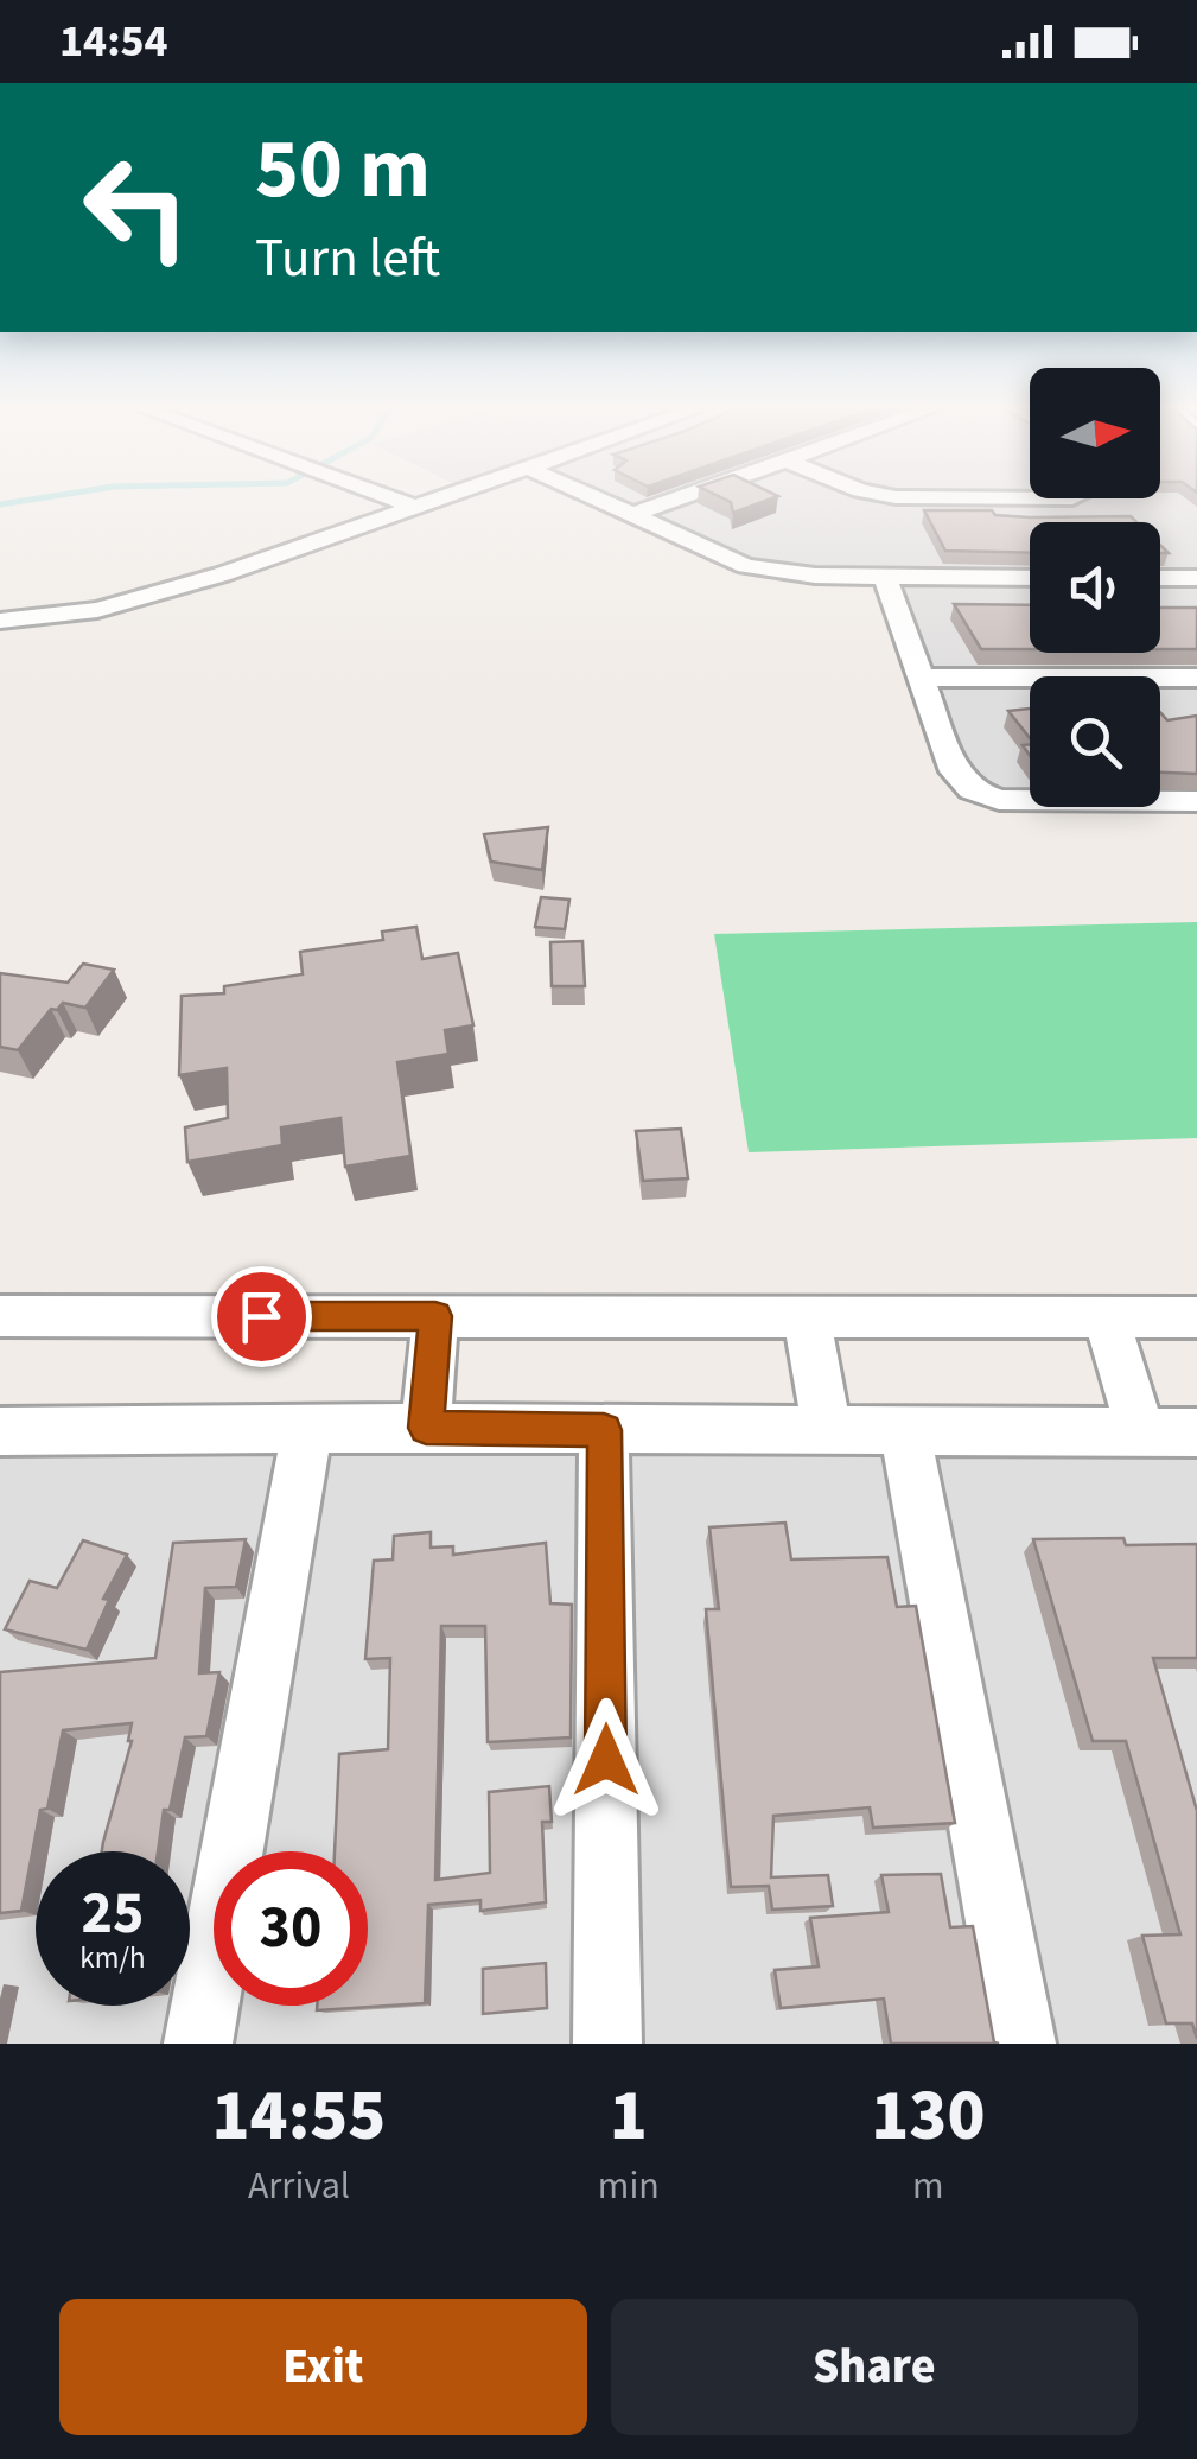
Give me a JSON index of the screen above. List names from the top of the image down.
{
  "north": "right",
  "page": {
    "status": "14:54",
    "turn": ["50 m", "Turn left"],
    "speed": "25 km/h",
    "limit": "30",
    "eta": [
      "14:55",
      "Arrival",
      "1",
      "min",
      "130",
      "m"
    ],
    "buttons": ["Exit", "Share"]
  }
}
